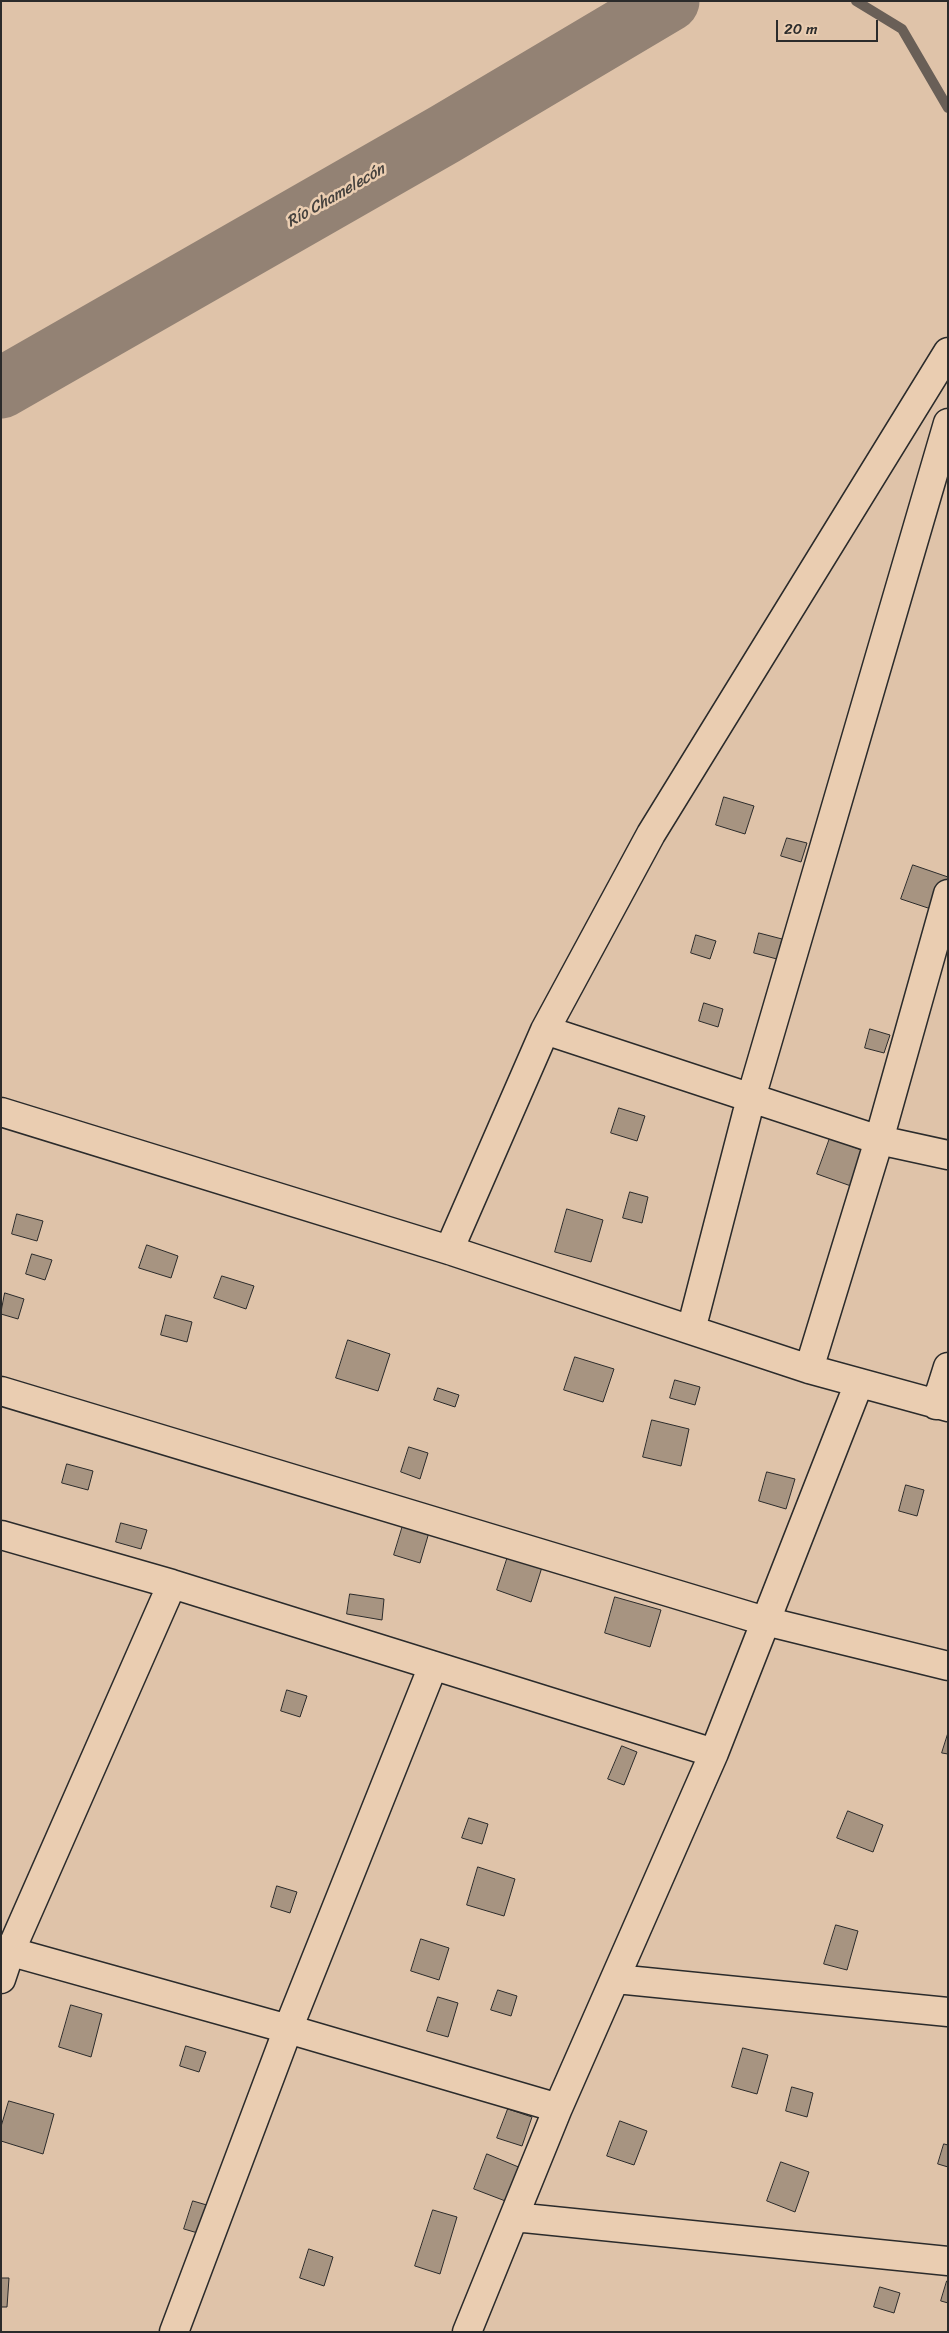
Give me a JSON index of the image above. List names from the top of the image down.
{
  "water": ["Río Chamelecón"],
  "scale_bar": "20 m"
}
